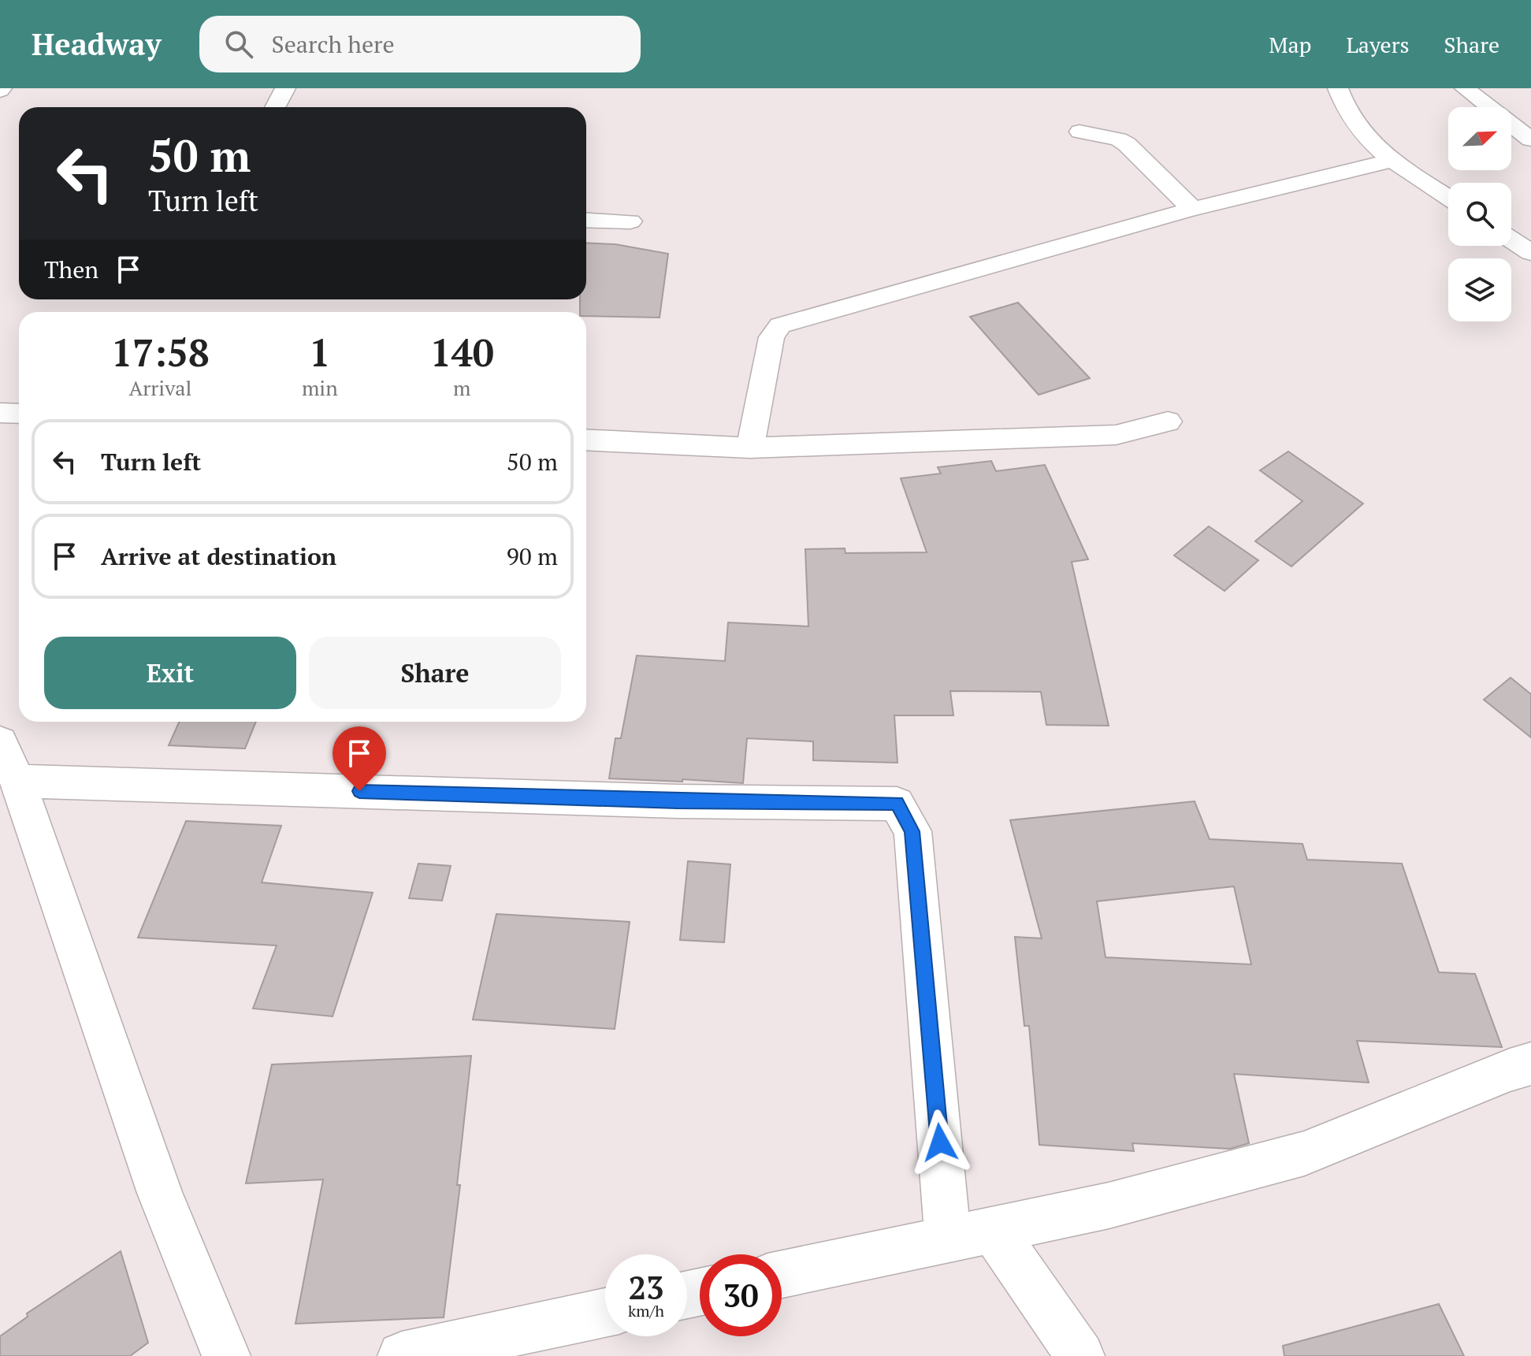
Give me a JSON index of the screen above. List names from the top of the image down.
{
  "north": "top right",
  "page": {
    "header": "Headway",
    "search": "Search here",
    "nav": ["Map", "Layers", "Share"],
    "turn": ["50 m", "Turn left"],
    "then": "Then",
    "eta": [
      "17:58",
      "Arrival",
      "1",
      "min",
      "140",
      "m"
    ],
    "list": [
      {
        "name": "Turn left",
        "value": "50 m"
      },
      {
        "name": "Arrive at destination",
        "value": "90 m"
      }
    ],
    "buttons": ["Exit", "Share"],
    "speed": "23 km/h",
    "limit": "30"
  }
}
